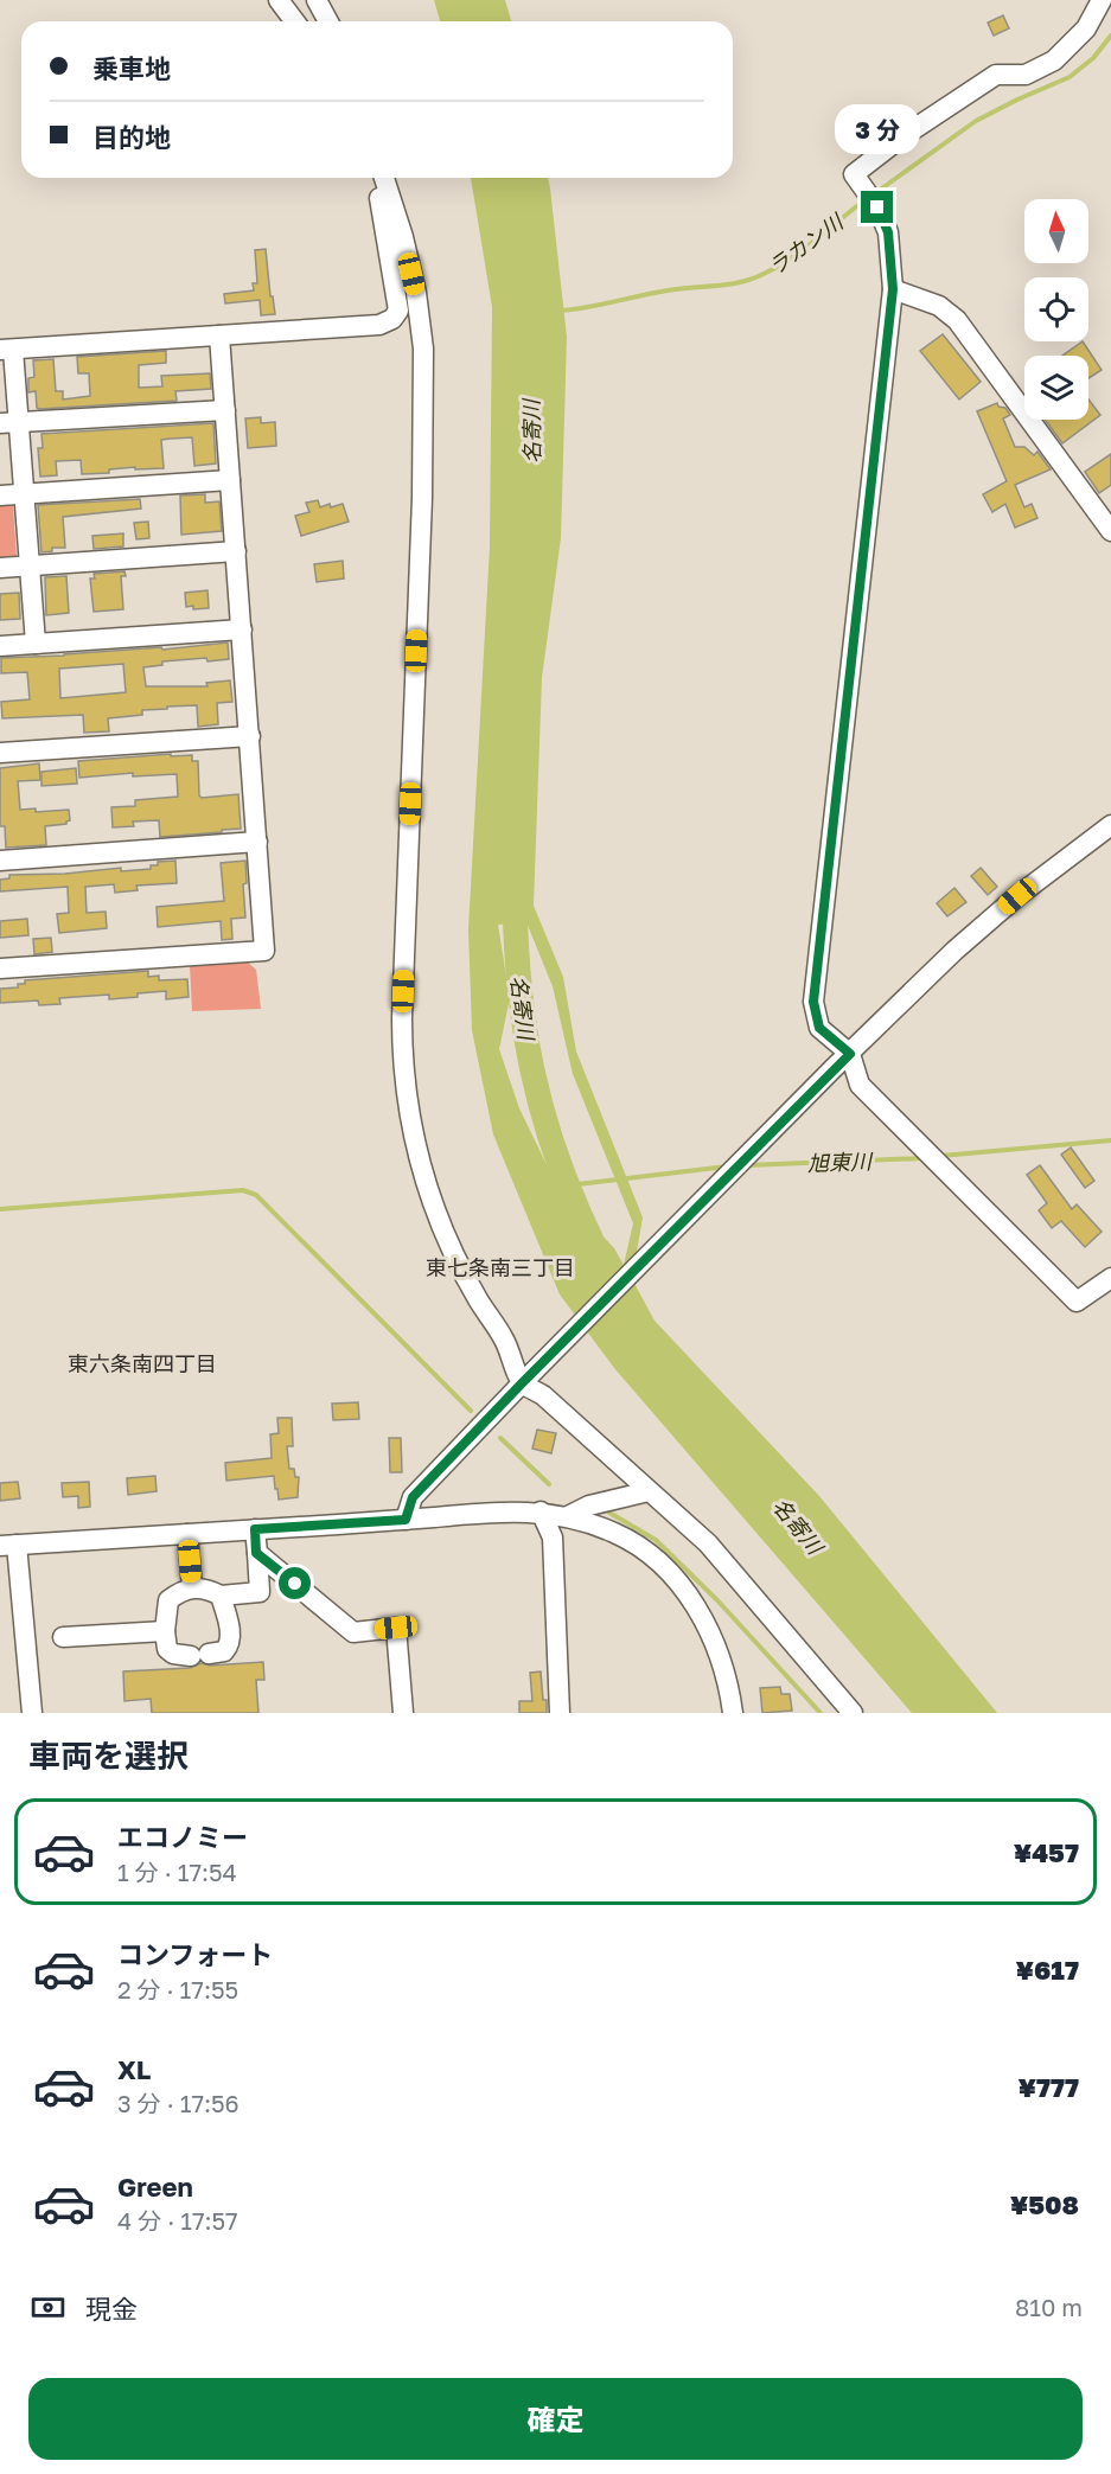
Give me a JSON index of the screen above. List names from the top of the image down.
{
  "districts": ["東七条南三丁目", "東六条南四丁目"],
  "water": ["ラカン川", "名寄川", "旭東川"],
  "north": "top",
  "page": {
    "banner": ["乗車地", "目的地"],
    "bubble": "3 分",
    "heading": "車両を選択",
    "list": [
      {
        "name": "エコノミー",
        "note": "1 分 · 17:54",
        "value": "¥457"
      },
      {
        "name": "コンフォート",
        "note": "2 分 · 17:55",
        "value": "¥617"
      },
      {
        "name": "XL",
        "note": "3 分 · 17:56",
        "value": "¥777"
      },
      {
        "name": "Green",
        "note": "4 分 · 17:57",
        "value": "¥508"
      }
    ],
    "pay": ["現金", "810 m"],
    "buttons": "確定"
  }
}
